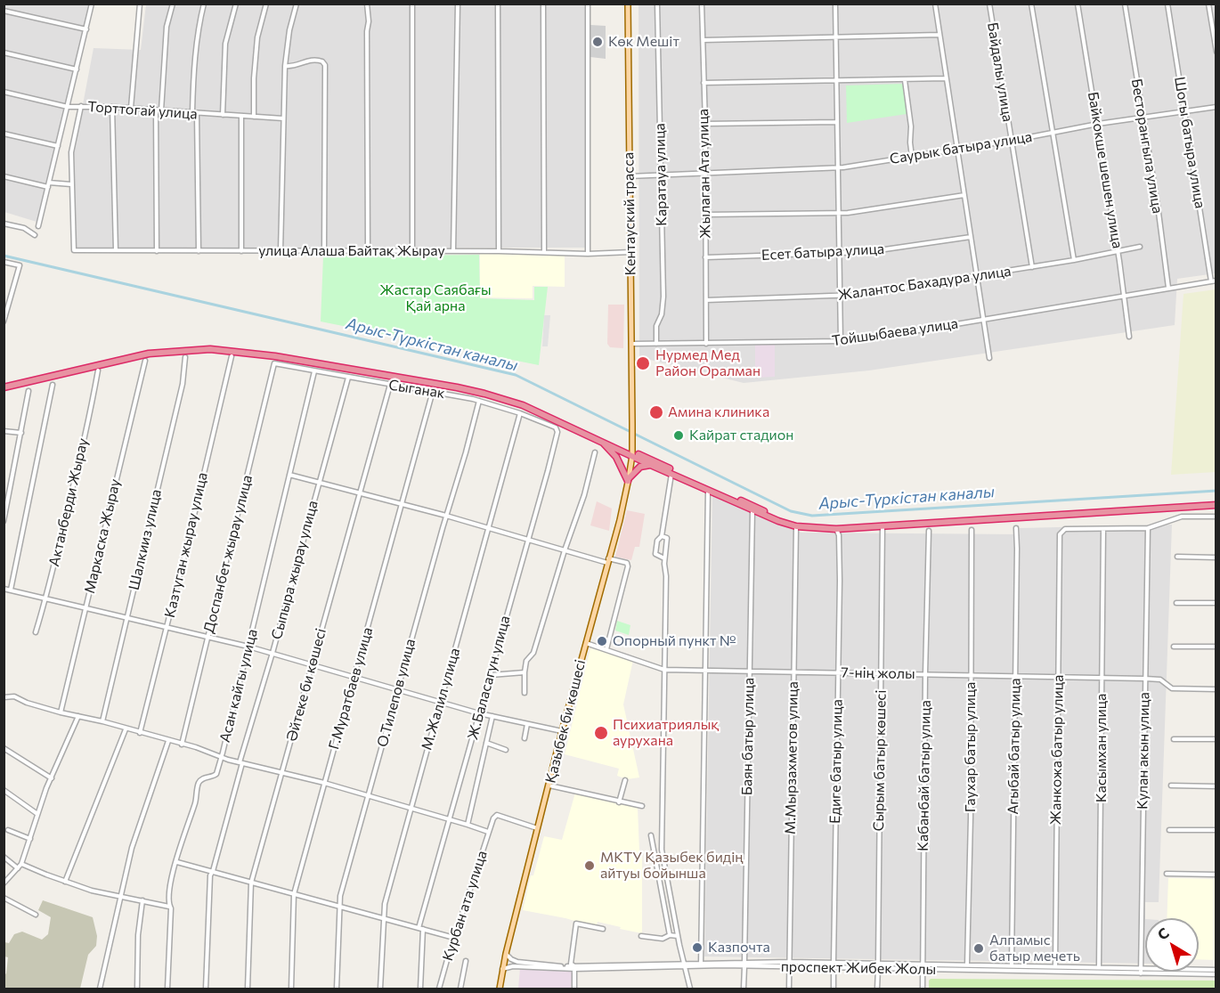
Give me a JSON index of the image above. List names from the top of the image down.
{
  "streets": {
    "main road": ["Кентауский трасса", "Қазыбек би көшесі"],
    "street": [
      "Байдалы улица",
      "Торттогай улица",
      "Шогы батыра улица",
      "Бесторангыла улица",
      "Саурык батыра улица",
      "Байкокше шешен улица",
      "Жылаган Ата улица",
      "Каратауа улица",
      "улица Алаша Байтақ Жырау",
      "Есет батыра улица",
      "Жалантос Бахадура улица",
      "Тойшыбаева улица",
      "Сыганак",
      "Актанберди Жырау",
      "Маркаска Жырау",
      "Шалкииз улица",
      "Казтуган жырау улица",
      "Доспанбет жырау улица",
      "Сыпыра жырау улица",
      "7-нің жолы",
      "Ж.Баласагун улица",
      "Әйтеке би көшесі",
      "Асан кайгы улица",
      "Г.Муратбаев улица",
      "О.Тилепов улица",
      "М.Жалил улица",
      "Баян батыр улица",
      "Агыбай батыр улица",
      "Гаухар батыр улица",
      "Касымхан улица",
      "Жанкожа батыр улица",
      "Кулан акын улица",
      "М.Мырзахметов улица",
      "Сырым батыр көшесі",
      "Едиге батыр улица",
      "Кабанбай батыр улица",
      "Курбан ата улица",
      "проспект Жибек Жолы"
    ]
  },
  "crossings": [
    ["Байдалы улица", "Саурык батыра улица"],
    ["Байдалы улица", "Жалантос Бахадура улица"],
    ["Шогы батыра улица", "Саурык батыра улица"],
    ["Шогы батыра улица", "Тойшыбаева улица"],
    ["Бесторангыла улица", "Саурык батыра улица"],
    ["Бесторангыла улица", "Тойшыбаева улица"],
    ["Саурык батыра улица", "Байкокше шешен улица"],
    ["Саурык батыра улица", "Жылаган Ата улица"],
    ["Саурык батыра улица", "Каратауа улица"],
    ["Саурык батыра улица", "Кентауский трасса"],
    ["Байкокше шешен улица", "Жалантос Бахадура улица"],
    ["Байкокше шешен улица", "Тойшыбаева улица"],
    ["Жылаган Ата улица", "Есет батыра улица"],
    ["Жылаган Ата улица", "Жалантос Бахадура улица"],
    ["Жылаган Ата улица", "Тойшыбаева улица"],
    ["Каратауа улица", "Тойшыбаева улица"],
    ["Кентауский трасса", "улица Алаша Байтақ Жырау"],
    ["Кентауский трасса", "Тойшыбаева улица"],
    ["Кентауский трасса", "Қазыбек би көшесі"],
    ["Сыганак", "Доспанбет жырау улица"],
    ["Сыганак", "Сыпыра жырау улица"],
    ["Сыганак", "Ж.Баласагун улица"],
    ["Сыганак", "Әйтеке би көшесі"],
    ["Сыганак", "Асан кайгы улица"],
    ["Сыганак", "Г.Муратбаев улица"],
    ["Сыганак", "О.Тилепов улица"],
    ["Сыганак", "М.Жалил улица"],
    ["Маркаска Жырау", "Курбан ата улица"],
    ["Шалкииз улица", "Курбан ата улица"],
    ["Казтуган жырау улица", "Курбан ата улица"],
    ["Доспанбет жырау улица", "Курбан ата улица"],
    ["Сыпыра жырау улица", "Курбан ата улица"],
    ["7-нің жолы", "Қазыбек би көшесі"],
    ["7-нің жолы", "Баян батыр улица"],
    ["7-нің жолы", "Агыбай батыр улица"],
    ["7-нің жолы", "Гаухар батыр улица"],
    ["7-нің жолы", "Касымхан улица"],
    ["7-нің жолы", "Жанкожа батыр улица"],
    ["7-нің жолы", "Кулан акын улица"],
    ["7-нің жолы", "М.Мырзахметов улица"],
    ["7-нің жолы", "Сырым батыр көшесі"],
    ["7-нің жолы", "Едиге батыр улица"],
    ["7-нің жолы", "Кабанбай батыр улица"],
    ["Ж.Баласагун улица", "Курбан ата улица"],
    ["Әйтеке би көшесі", "Курбан ата улица"],
    ["Асан кайгы улица", "Курбан ата улица"],
    ["Г.Муратбаев улица", "Курбан ата улица"],
    ["О.Тилепов улица", "Курбан ата улица"],
    ["М.Жалил улица", "Курбан ата улица"],
    ["Қазыбек би көшесі", "проспект Жибек Жолы"],
    ["Баян батыр улица", "проспект Жибек Жолы"],
    ["Агыбай батыр улица", "проспект Жибек Жолы"],
    ["Гаухар батыр улица", "проспект Жибек Жолы"],
    ["Касымхан улица", "Жанкожа батыр улица"],
    ["Касымхан улица", "проспект Жибек Жолы"],
    ["Жанкожа батыр улица", "проспект Жибек Жолы"],
    ["Кулан акын улица", "проспект Жибек Жолы"],
    ["М.Мырзахметов улица", "проспект Жибек Жолы"],
    ["Сырым батыр көшесі", "проспект Жибек Жолы"],
    ["Едиге батыр улица", "проспект Жибек Жолы"],
    ["Кабанбай батыр улица", "проспект Жибек Жолы"]
  ],
  "water": ["Арыс-Түркістан каналы"],
  "parks": ["Жастар Саябағы Қай арна"],
  "places": [
    "Көк Мешіт",
    "Нурмед Мед Район Оралман",
    "Амина клиника",
    "Кайрат стадион",
    "Опорный пункт №",
    "Психиатриялық аурухана",
    "МКТУ Қазыбек бидің айтуы бойынша",
    "Казпочта",
    "Алпамыс батыр мечеть"
  ],
  "north": "top left"
}
